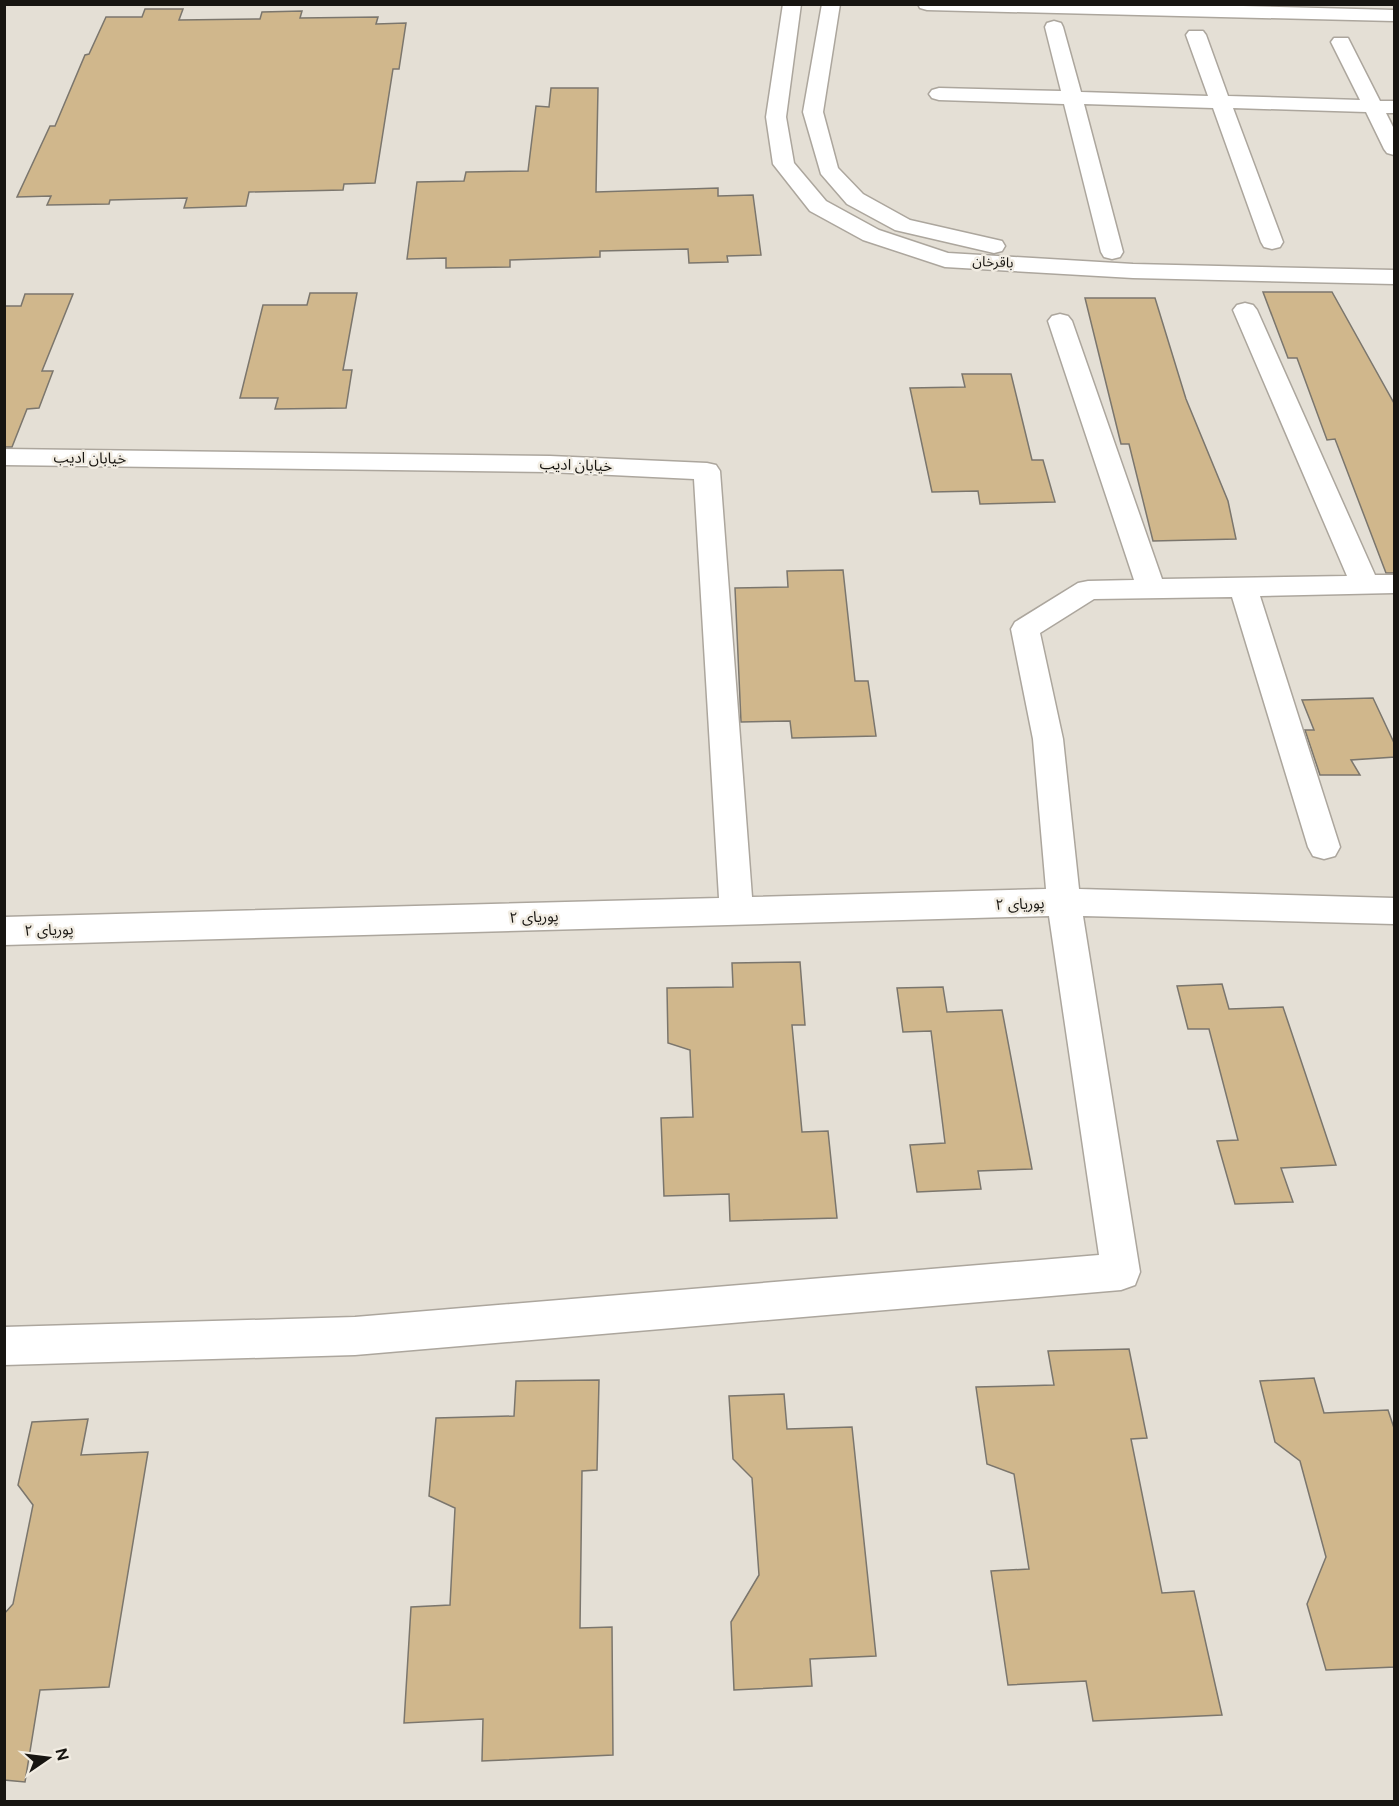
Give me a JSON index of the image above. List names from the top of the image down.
{
  "streets": {
    "street": ["باقرخان", "خیابان ادیب", "پوریای ۲"]
  },
  "crossings": [
    ["خیابان ادیب", "پوریای ۲"]
  ],
  "north": "right"
}
